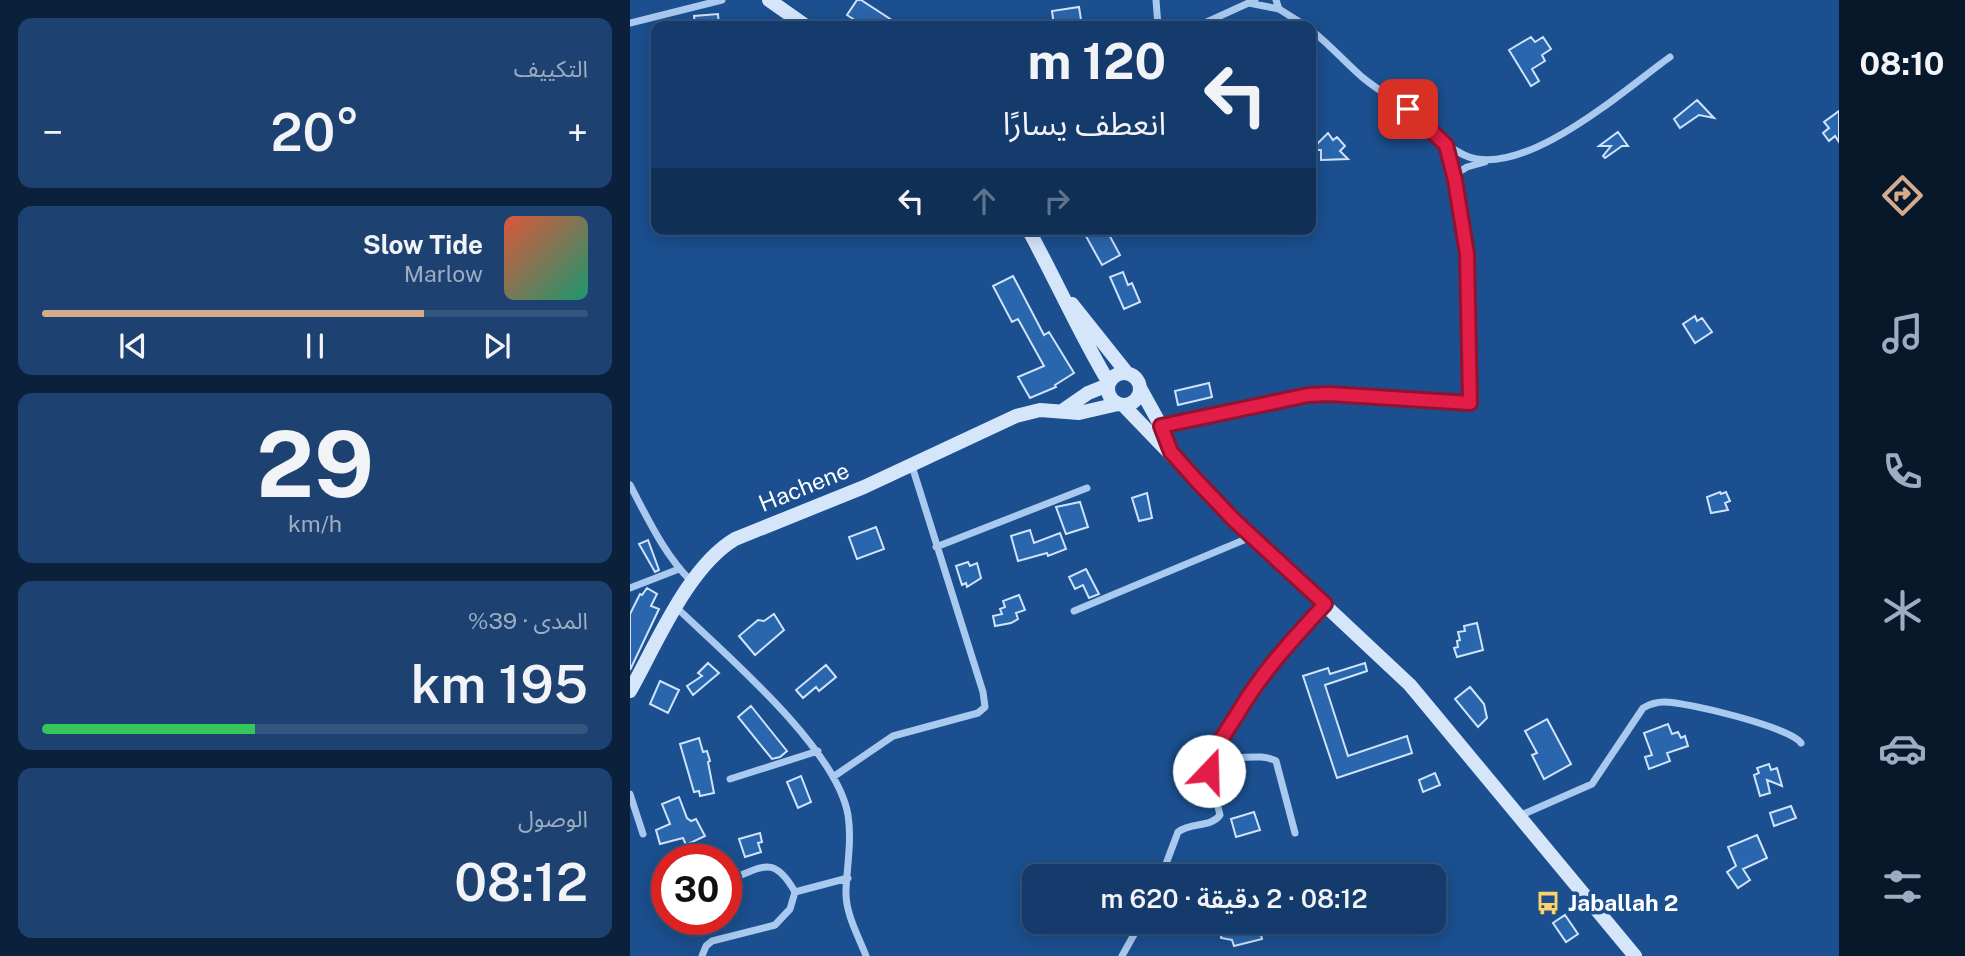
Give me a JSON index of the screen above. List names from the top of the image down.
{
  "streets": {
    "main road": ["Hachene"]
  },
  "places": {
    "bus stop": ["Jaballah 2"]
  },
  "page": {
    "tabs": "08:10",
    "tile": [
      "التكييف",
      ["29", "km/h"],
      ["المدى · 39%", "195 km"],
      ["الوصول", "08:12"]
    ],
    "turn": ["120 m", "انعطف يسارًا"],
    "heat": ["−", "20°", "+"],
    "song": ["Slow Tide", "Marlow"],
    "limit": "30",
    "trip": "08:12 · 2 دقيقة · 620 m"
  }
}
